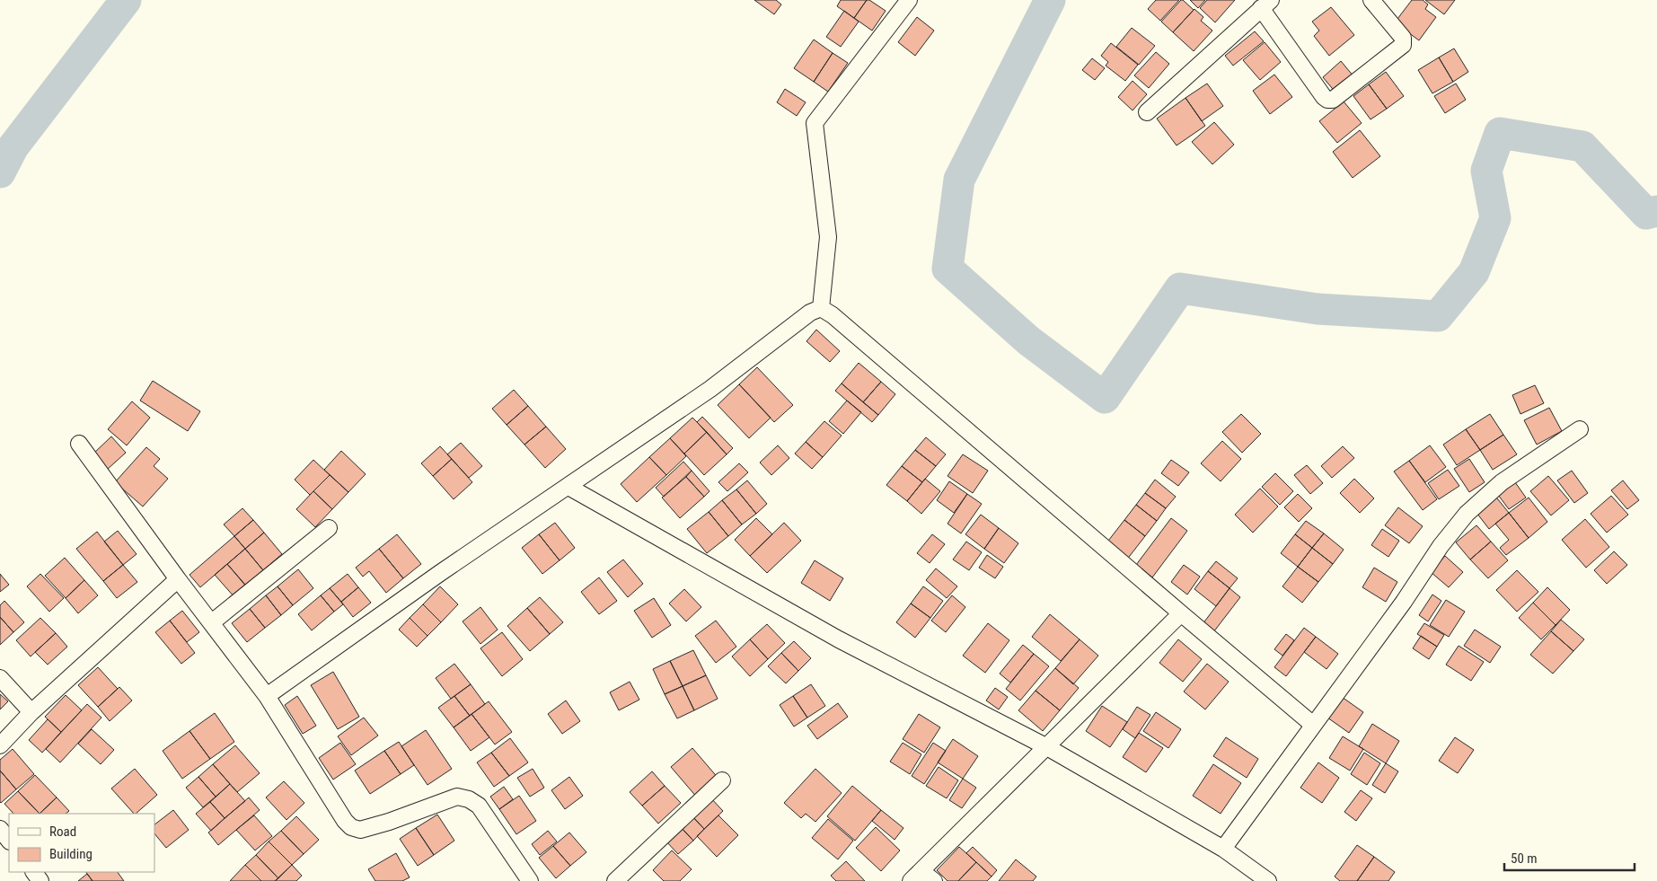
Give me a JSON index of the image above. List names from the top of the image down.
{
  "legend": ["Road", "Building"],
  "scale_bar": "50 m"
}
